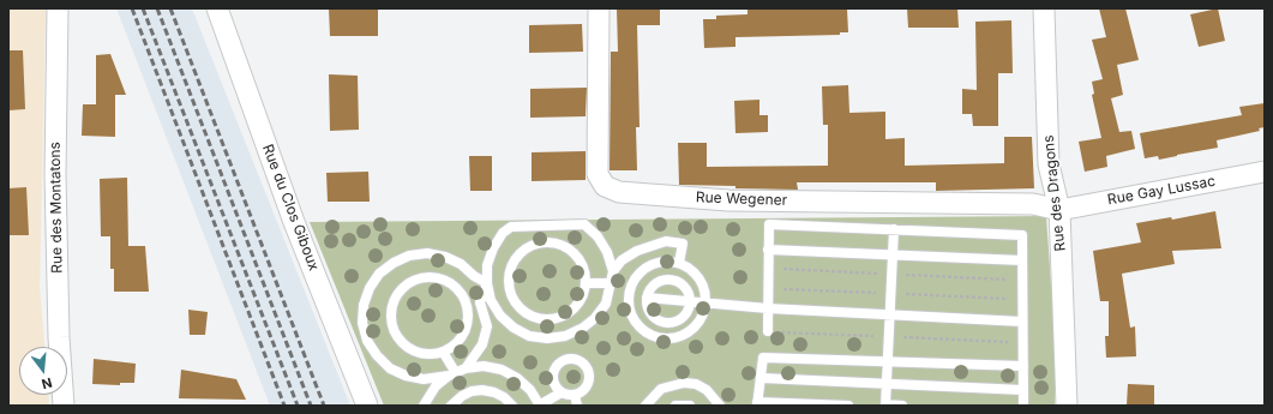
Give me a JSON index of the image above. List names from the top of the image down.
{
  "streets": {
    "street": [
      "Rue Gay Lussac",
      "Rue des Dragons",
      "Rue Wegener",
      "Rue des Montatons",
      "Rue du Clos Giboux"
    ]
  },
  "crossings": [
    ["Rue Gay Lussac", "Rue des Dragons"],
    ["Rue Gay Lussac", "Rue Wegener"],
    ["Rue des Dragons", "Rue Wegener"]
  ],
  "north": "bottom"
}
